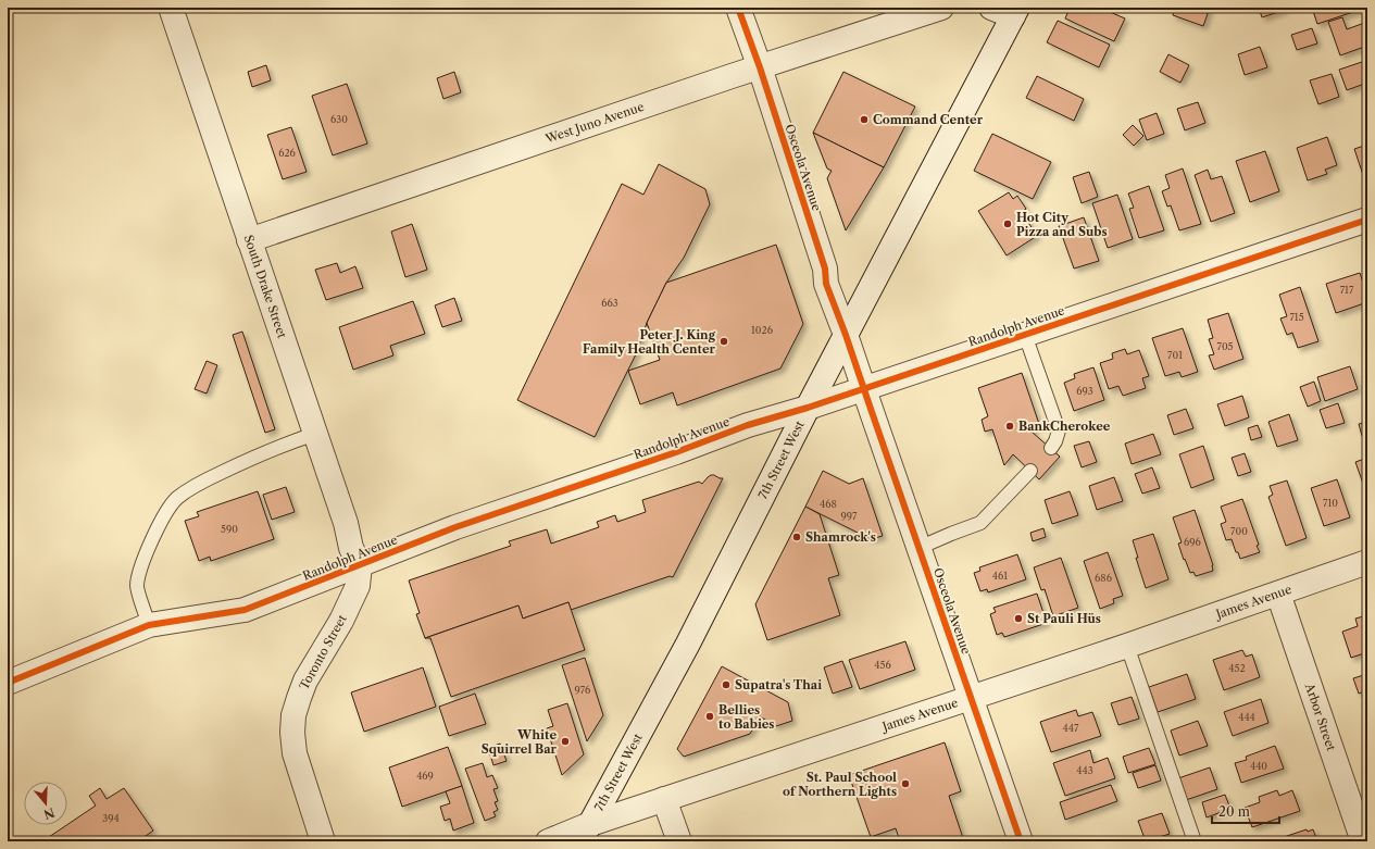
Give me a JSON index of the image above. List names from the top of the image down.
{
  "streets": {
    "street": [
      "West Juno Avenue",
      "Osceola Avenue",
      "South Drake Street",
      "Randolph Avenue",
      "7th Street West",
      "James Avenue",
      "Toronto Street",
      "Arbor Street"
    ]
  },
  "crossings": [
    ["West Juno Avenue", "Osceola Avenue"],
    ["West Juno Avenue", "South Drake Street"],
    ["Osceola Avenue", "Randolph Avenue"],
    ["Osceola Avenue", "7th Street West"],
    ["Osceola Avenue", "James Avenue"],
    ["South Drake Street", "Randolph Avenue"],
    ["South Drake Street", "Toronto Street"],
    ["Randolph Avenue", "7th Street West"],
    ["Randolph Avenue", "Toronto Street"],
    ["7th Street West", "James Avenue"],
    ["James Avenue", "Arbor Street"]
  ],
  "places": [
    "Command Center",
    "Hot City Pizza and Subs",
    "Peter J. King Family Health Center",
    "BankCherokee",
    "Shamrock's",
    "St Pauli Hüs",
    "Supatra's Thai",
    "Bellies to Babies",
    "White Squirrel Bar",
    "St. Paul School of Northern Lights"
  ],
  "house_numbers": [
    "630",
    "626",
    "717",
    "663",
    "715",
    "1026",
    "705",
    "701",
    "693",
    "710",
    "468",
    "997",
    "590",
    "700",
    "696",
    "461",
    "686",
    "456",
    "452",
    "976",
    "444",
    "447",
    "440",
    "443",
    "469",
    "394"
  ],
  "scale_bar": "20 m",
  "north": "bottom"
}
